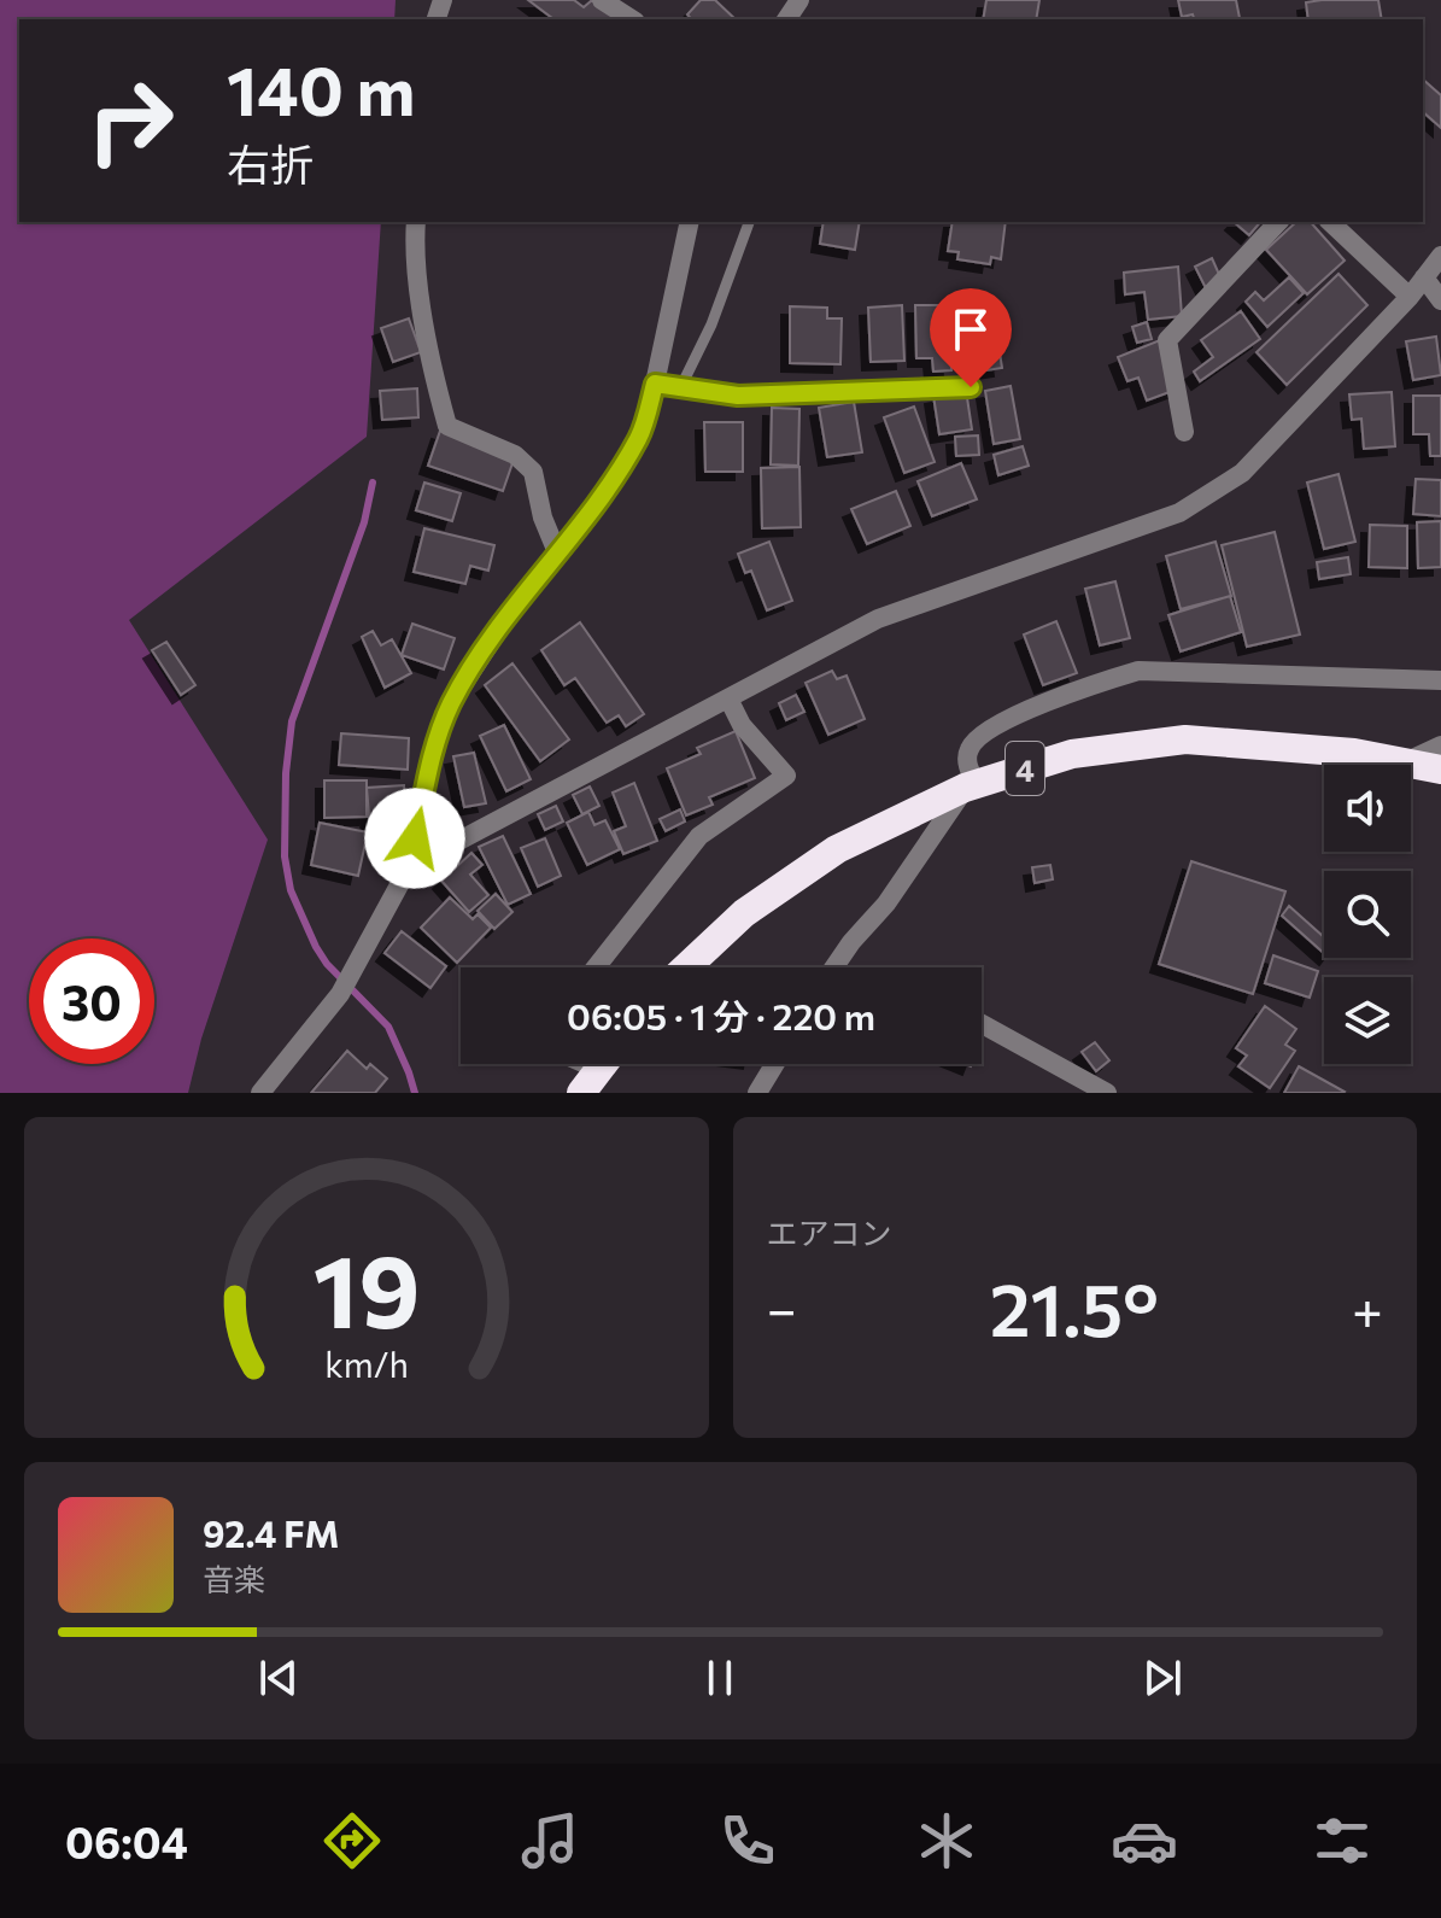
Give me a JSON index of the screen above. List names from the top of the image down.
{
  "streets": {
    "highway": ["4"]
  },
  "page": {
    "turn": ["140 m", "右折"],
    "limit": "30",
    "trip": "06:05 · 1 分 · 220 m",
    "tile": "エアコン",
    "heat": ["−", "21.5°", "+"],
    "song": ["92.4 FM", "音楽"],
    "tabs": "06:04",
    "gauge": ["19", "km/h"]
  }
}
